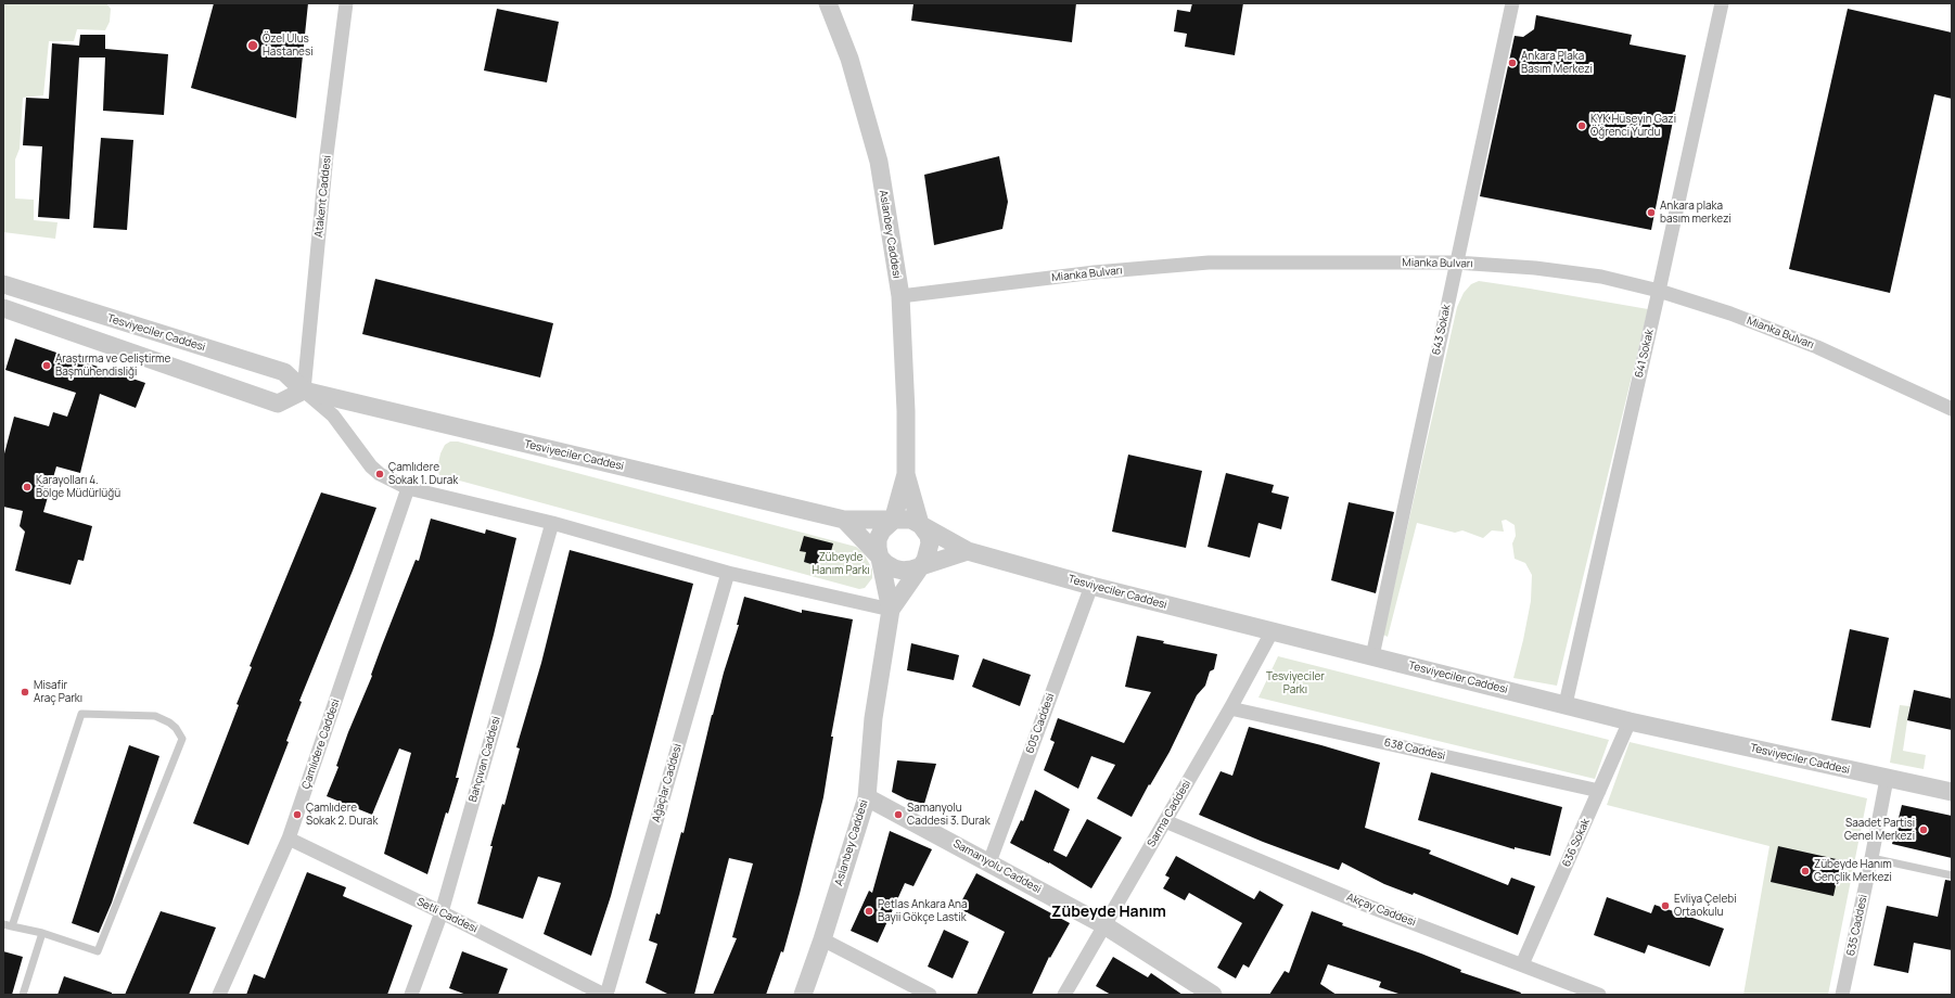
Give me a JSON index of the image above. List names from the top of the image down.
{
  "streets": {
    "street": [
      "Atakent Caddesi",
      "Aslanbey Caddesi",
      "Mianka Bulvarı",
      "643 Sokak",
      "Tesviyeciler Caddesi",
      "641 Sokak",
      "605 Caddesi",
      "Çamlıdere Caddesi",
      "638 Caddesi",
      "Bahçıvan Caddesi",
      "Ağaçlar Caddesi",
      "Sarma Caddesi",
      "636 Sokak",
      "Samanyolu Caddesi",
      "Akçay Caddesi",
      "Setli Caddesi",
      "635 Caddesi"
    ]
  },
  "crossings": [
    ["Atakent Caddesi", "Tesviyeciler Caddesi"],
    ["Aslanbey Caddesi", "Mianka Bulvarı"],
    ["Aslanbey Caddesi", "Samanyolu Caddesi"],
    ["Mianka Bulvarı", "643 Sokak"],
    ["Mianka Bulvarı", "641 Sokak"],
    ["643 Sokak", "Tesviyeciler Caddesi"],
    ["Tesviyeciler Caddesi", "641 Sokak"],
    ["Tesviyeciler Caddesi", "605 Caddesi"],
    ["Tesviyeciler Caddesi", "Sarma Caddesi"],
    ["Tesviyeciler Caddesi", "636 Sokak"],
    ["Tesviyeciler Caddesi", "635 Caddesi"],
    ["605 Caddesi", "Samanyolu Caddesi"],
    ["Çamlıdere Caddesi", "Setli Caddesi"],
    ["638 Caddesi", "Sarma Caddesi"],
    ["638 Caddesi", "636 Sokak"],
    ["Bahçıvan Caddesi", "Setli Caddesi"],
    ["Ağaçlar Caddesi", "Setli Caddesi"],
    ["Sarma Caddesi", "Samanyolu Caddesi"],
    ["Sarma Caddesi", "Akçay Caddesi"],
    ["636 Sokak", "Akçay Caddesi"]
  ],
  "districts": ["Zübeyde Hanım"],
  "parks": ["Zübeyde Hanım Parkı", "Tesviyeciler Parkı"],
  "places": [
    "Özel Ulus Hastanesi",
    "Ankara Plaka Basım Merkezi",
    "KYK Hüseyin Gazi Öğrenci Yurdu",
    "Ankara plaka basım merkezi",
    "Araştırma ve Geliştirme Başmühendisliği",
    "Çamlıdere Sokak 1. Durak",
    "Karayolları 4. Bölge Müdürlüğü",
    "Misafir Araç Parkı",
    "Çamlıdere Sokak 2. Durak",
    "Samanyolu Caddesi 3. Durak",
    "Saadet Partisi Genel Merkezi",
    "Zübeyde Hanım Gençlik Merkezi",
    "Evliya Çelebi Ortaokulu",
    "Petlas Ankara Ana Bayii Gökçe Lastik"
  ]
}
